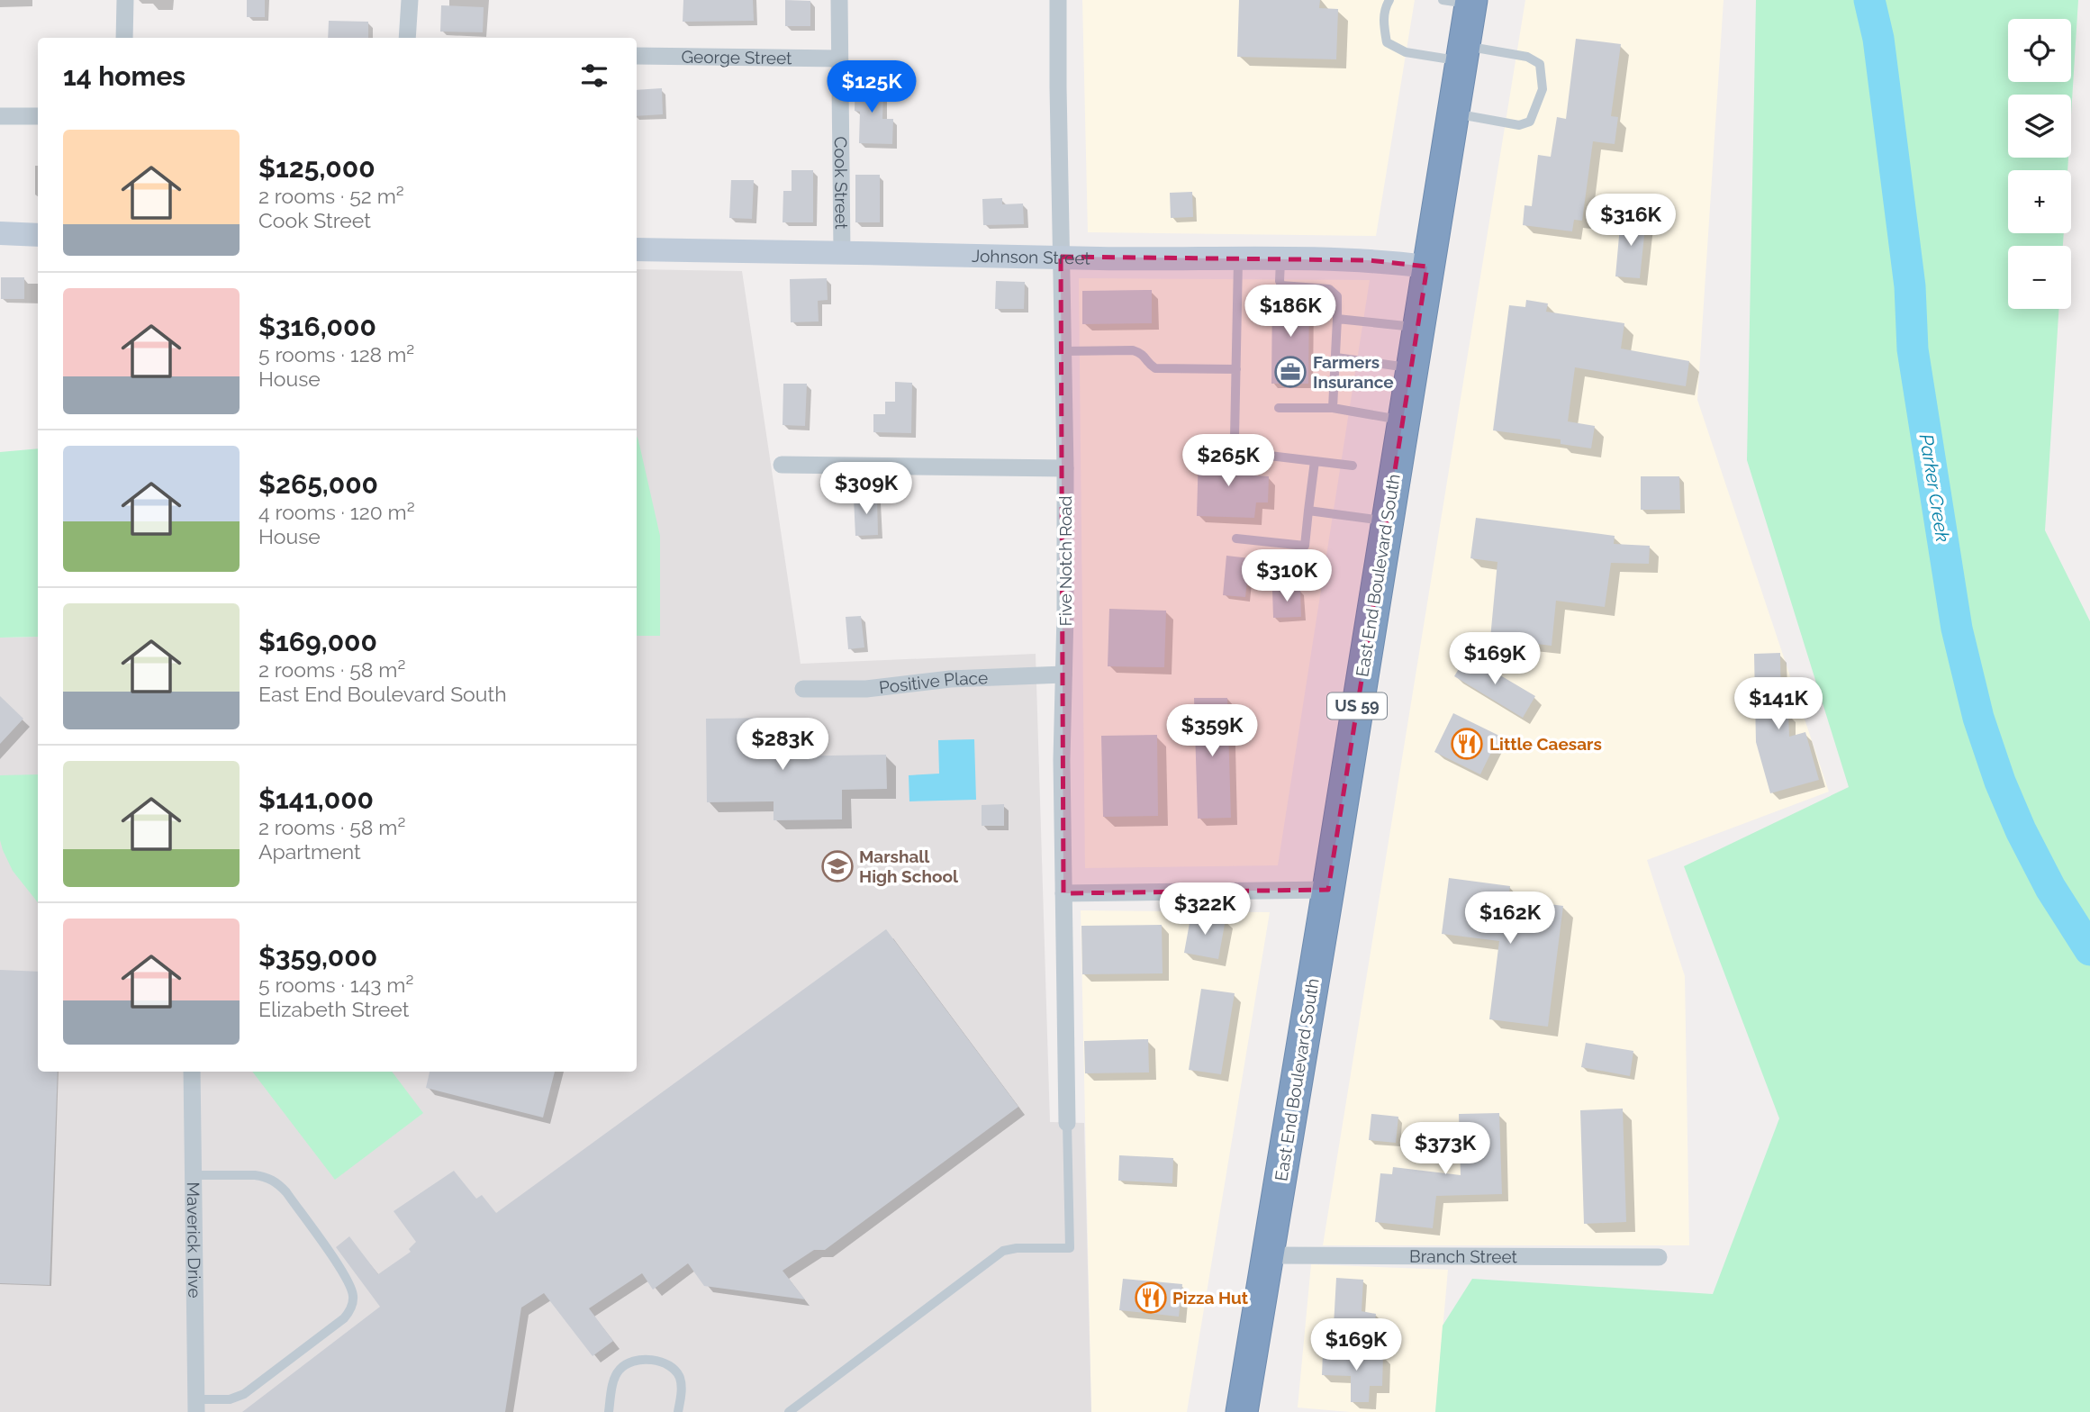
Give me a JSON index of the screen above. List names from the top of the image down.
{
  "streets": {
    "highway": ["East End Boulevard South", "US 59"],
    "street": [
      "George Street",
      "Cook Street",
      "Johnson Street",
      "Five Notch Road",
      "Positive Place",
      "Maverick Drive",
      "Branch Street"
    ]
  },
  "crossings": [
    ["George Street", "Cook Street"],
    ["Cook Street", "Johnson Street"],
    ["Johnson Street", "Five Notch Road"],
    ["Johnson Street", "East End Boulevard South"],
    ["Five Notch Road", "Positive Place"],
    ["East End Boulevard South", "Branch Street"]
  ],
  "water": ["Parker Creek"],
  "places": {
    "office": ["Farmers Insurance"],
    "restaurant": ["Little Caesars", "Pizza Hut"],
    "school or university": ["Marshall High School"]
  },
  "page": {
    "map_buttons": ["+", "−"],
    "heading": "14 homes",
    "price": [
      "$125K",
      "$316K",
      "$186K",
      "$265K",
      "$309K",
      "$310K",
      "$169K",
      "$141K",
      "$359K",
      "$283K",
      "$322K",
      "$162K",
      "$373K",
      "$169K"
    ],
    "list": [
      {
        "name": "$125,000",
        "note": "2 rooms · 52 m² · Cook Street"
      },
      {
        "name": "$316,000",
        "note": "5 rooms · 128 m² · House"
      },
      {
        "name": "$265,000",
        "note": "4 rooms · 120 m² · House"
      },
      {
        "name": "$169,000",
        "note": "2 rooms · 58 m² · East End Boulevard South"
      },
      {
        "name": "$141,000",
        "note": "2 rooms · 58 m² · Apartment"
      },
      {
        "name": "$359,000",
        "note": "5 rooms · 143 m² · Elizabeth Street"
      }
    ]
  }
}
